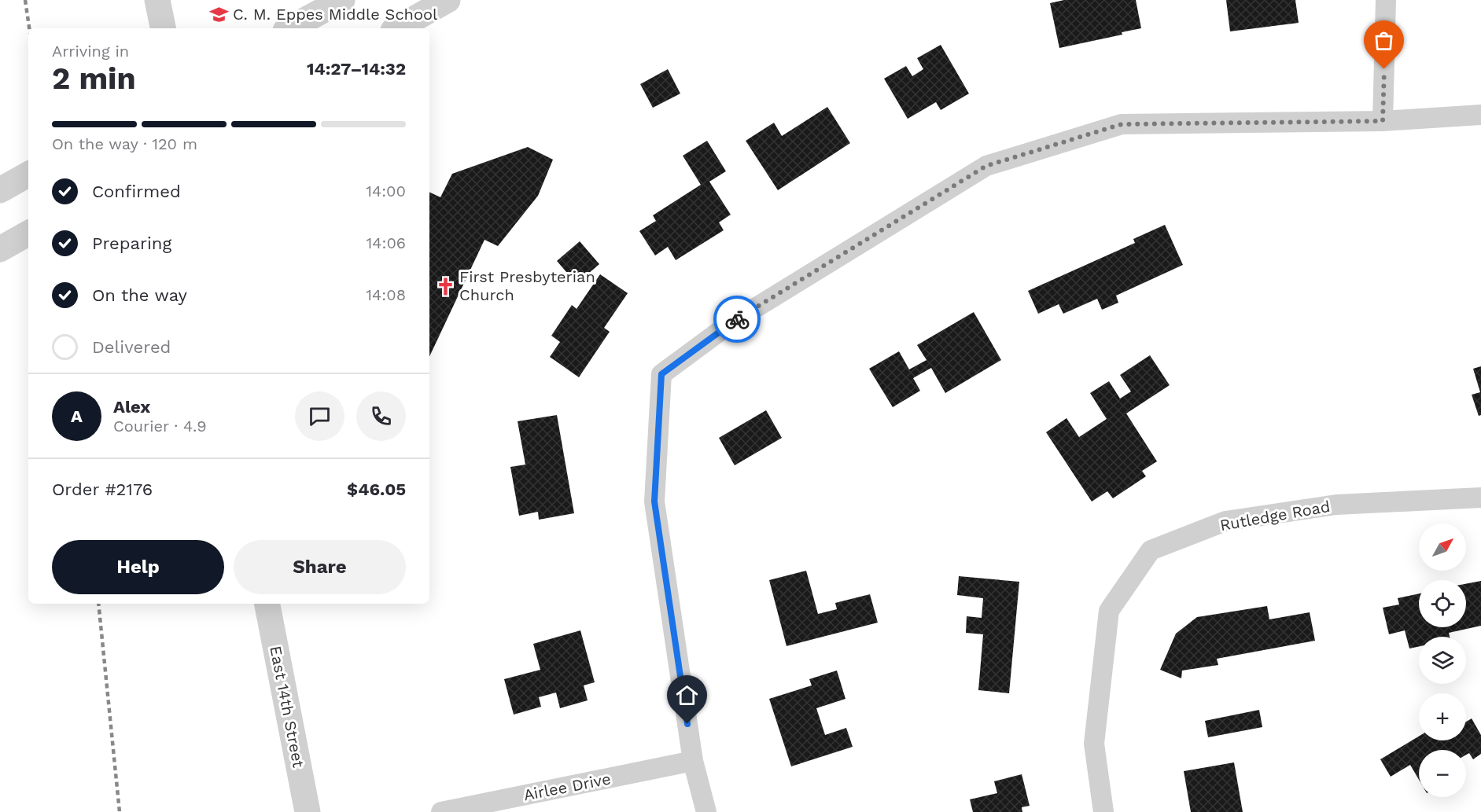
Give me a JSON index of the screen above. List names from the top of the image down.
{
  "streets": {
    "street": ["Rutledge Road", "East 14th Street", "Airlee Drive"]
  },
  "places": {
    "school or university": ["C. M. Eppes Middle School"],
    "church": ["First Presbyterian Church"]
  },
  "north": "top right",
  "page": {
    "heading": ["2 min", "Arriving in", "14:27–14:32"],
    "panel": [
      "Alex",
      "Courier · 4.9",
      "Order #2176",
      "$46.05"
    ],
    "bar": "On the way · 120 m",
    "list": [
      ["Confirmed", "14:00"],
      ["Preparing", "14:06"],
      ["On the way", "14:08"],
      "Delivered"
    ],
    "round": "A",
    "map_buttons": ["+", "−"],
    "buttons": ["Help", "Share"]
  }
}
